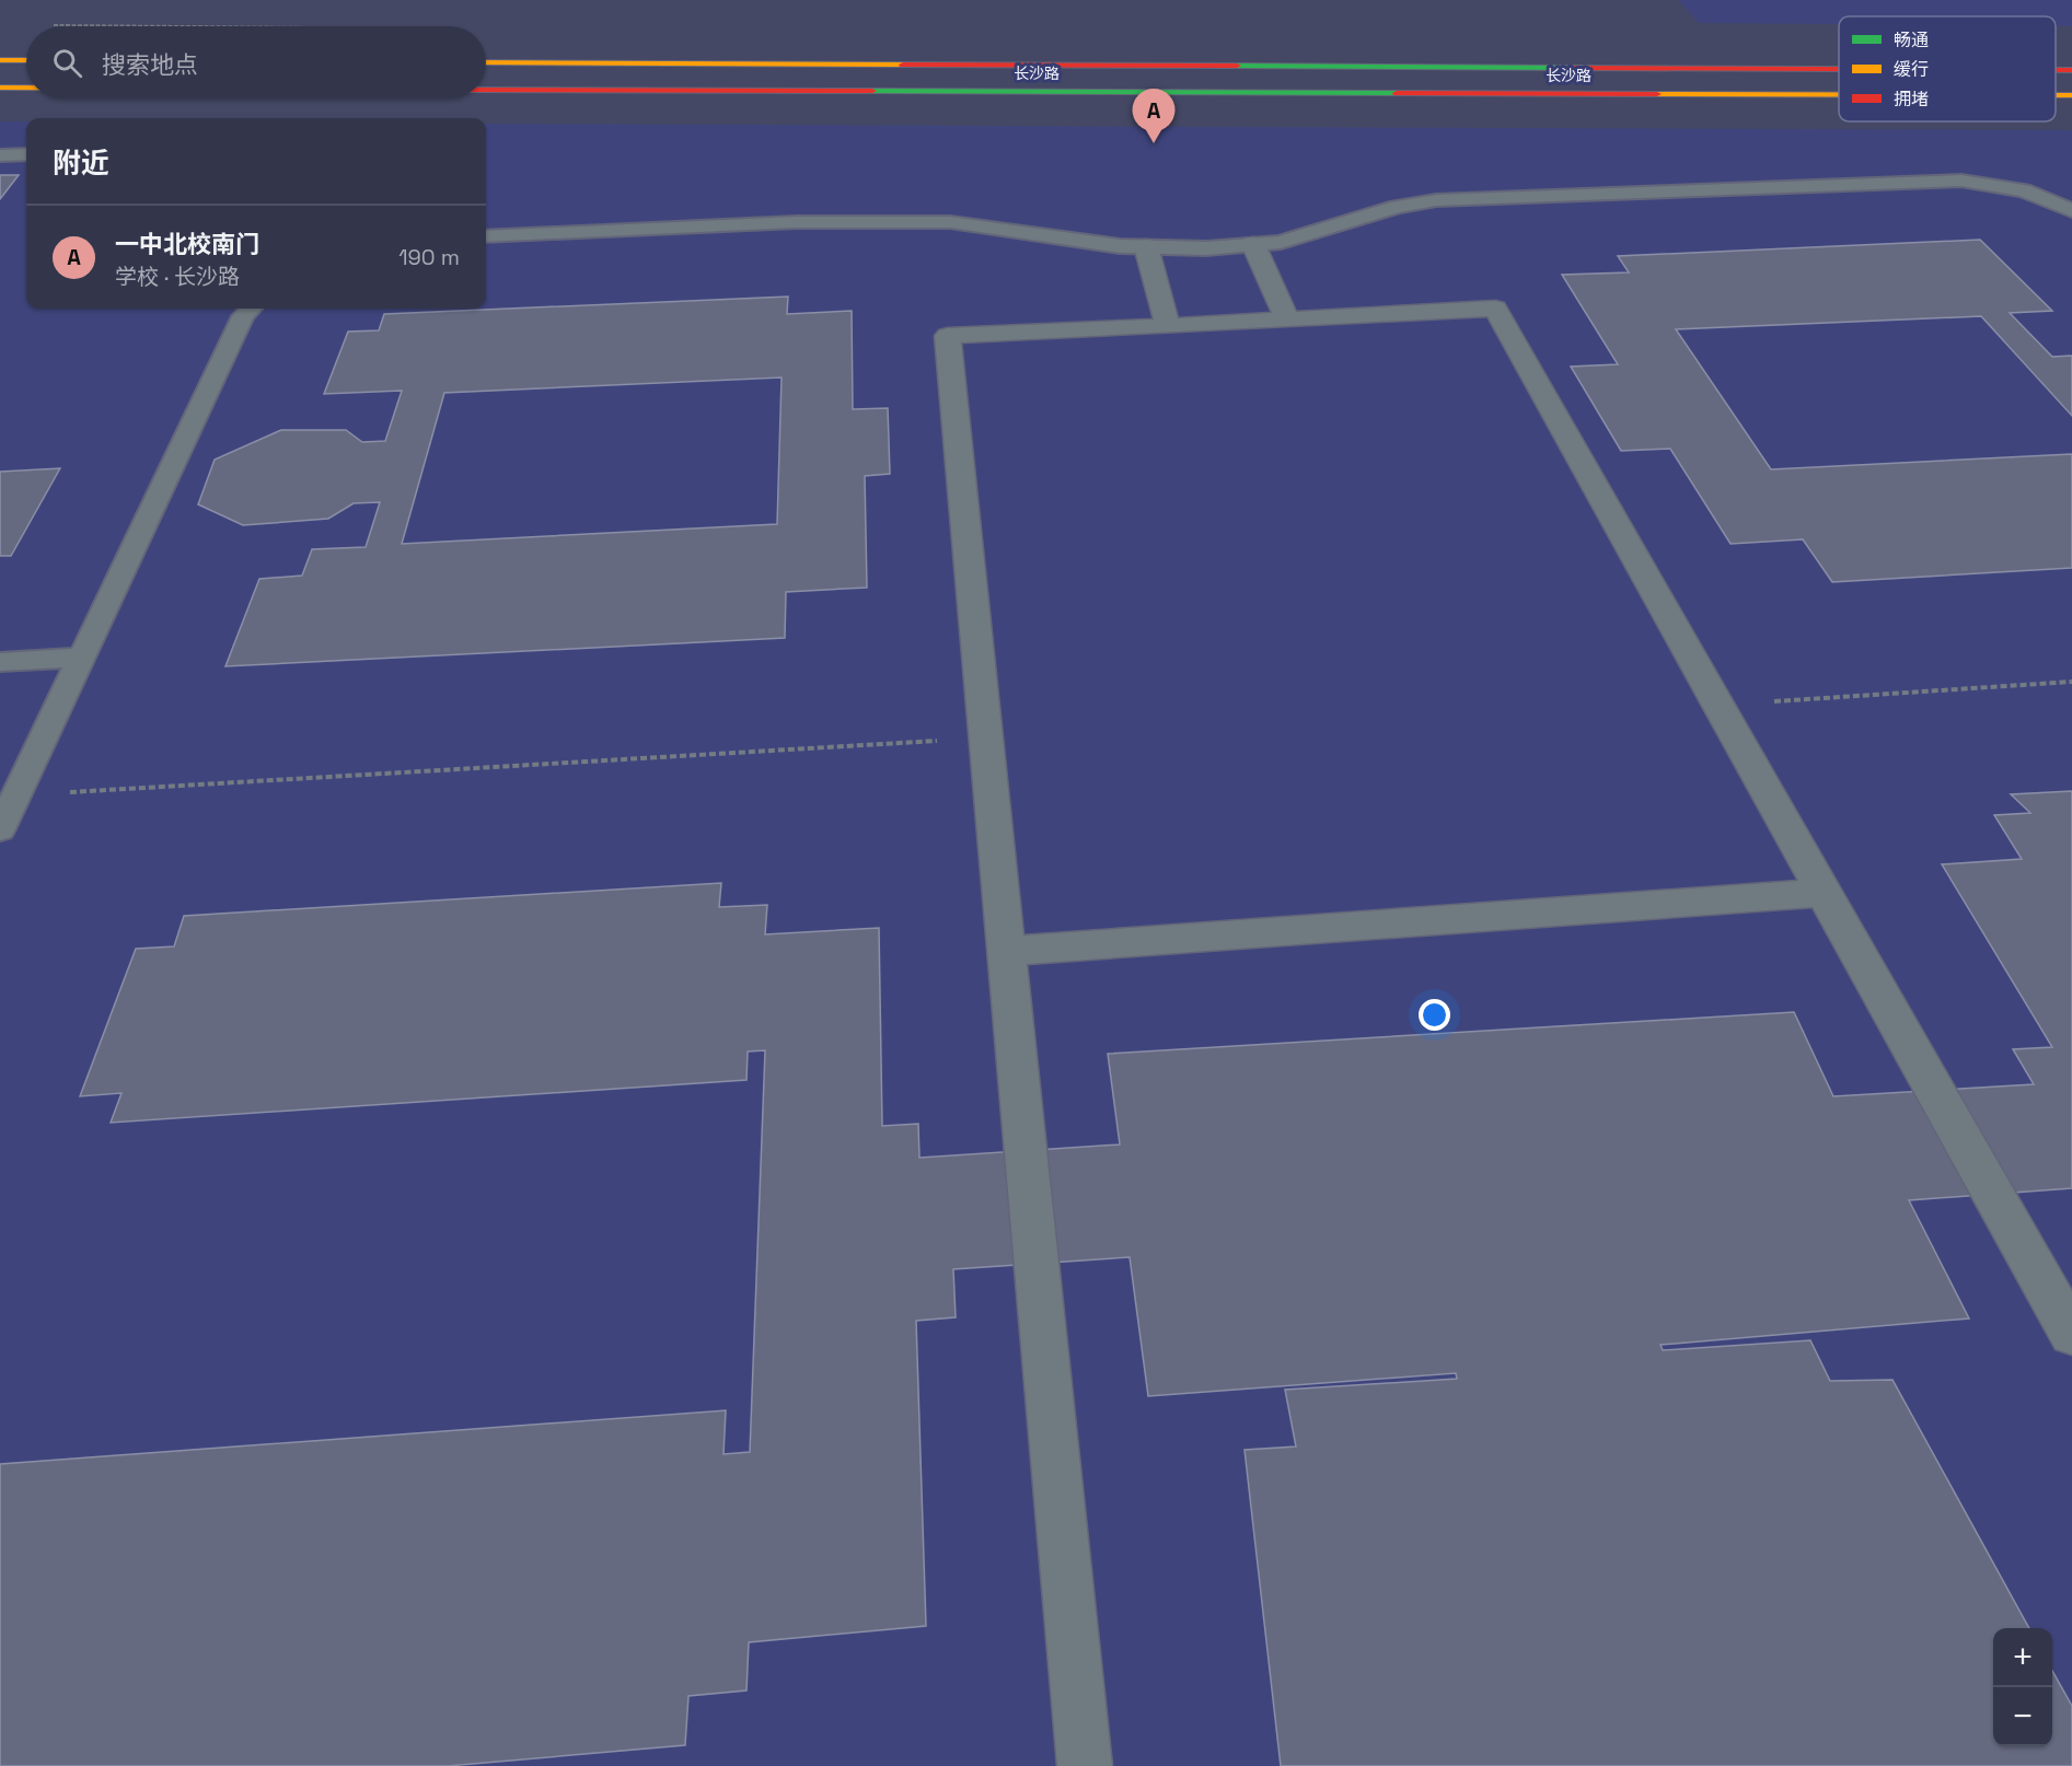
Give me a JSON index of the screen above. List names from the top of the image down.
{
  "streets": {
    "main road": ["长沙路"]
  },
  "legend": ["畅通", "缓行", "拥堵"],
  "page": {
    "search": "搜索地点",
    "pins": "A",
    "heading": "附近",
    "list": [
      {
        "mark": "A",
        "name": "一中北校南门",
        "note": "学校 · 长沙路",
        "value": "190 m"
      }
    ],
    "map_buttons": ["+", "−"]
  }
}
